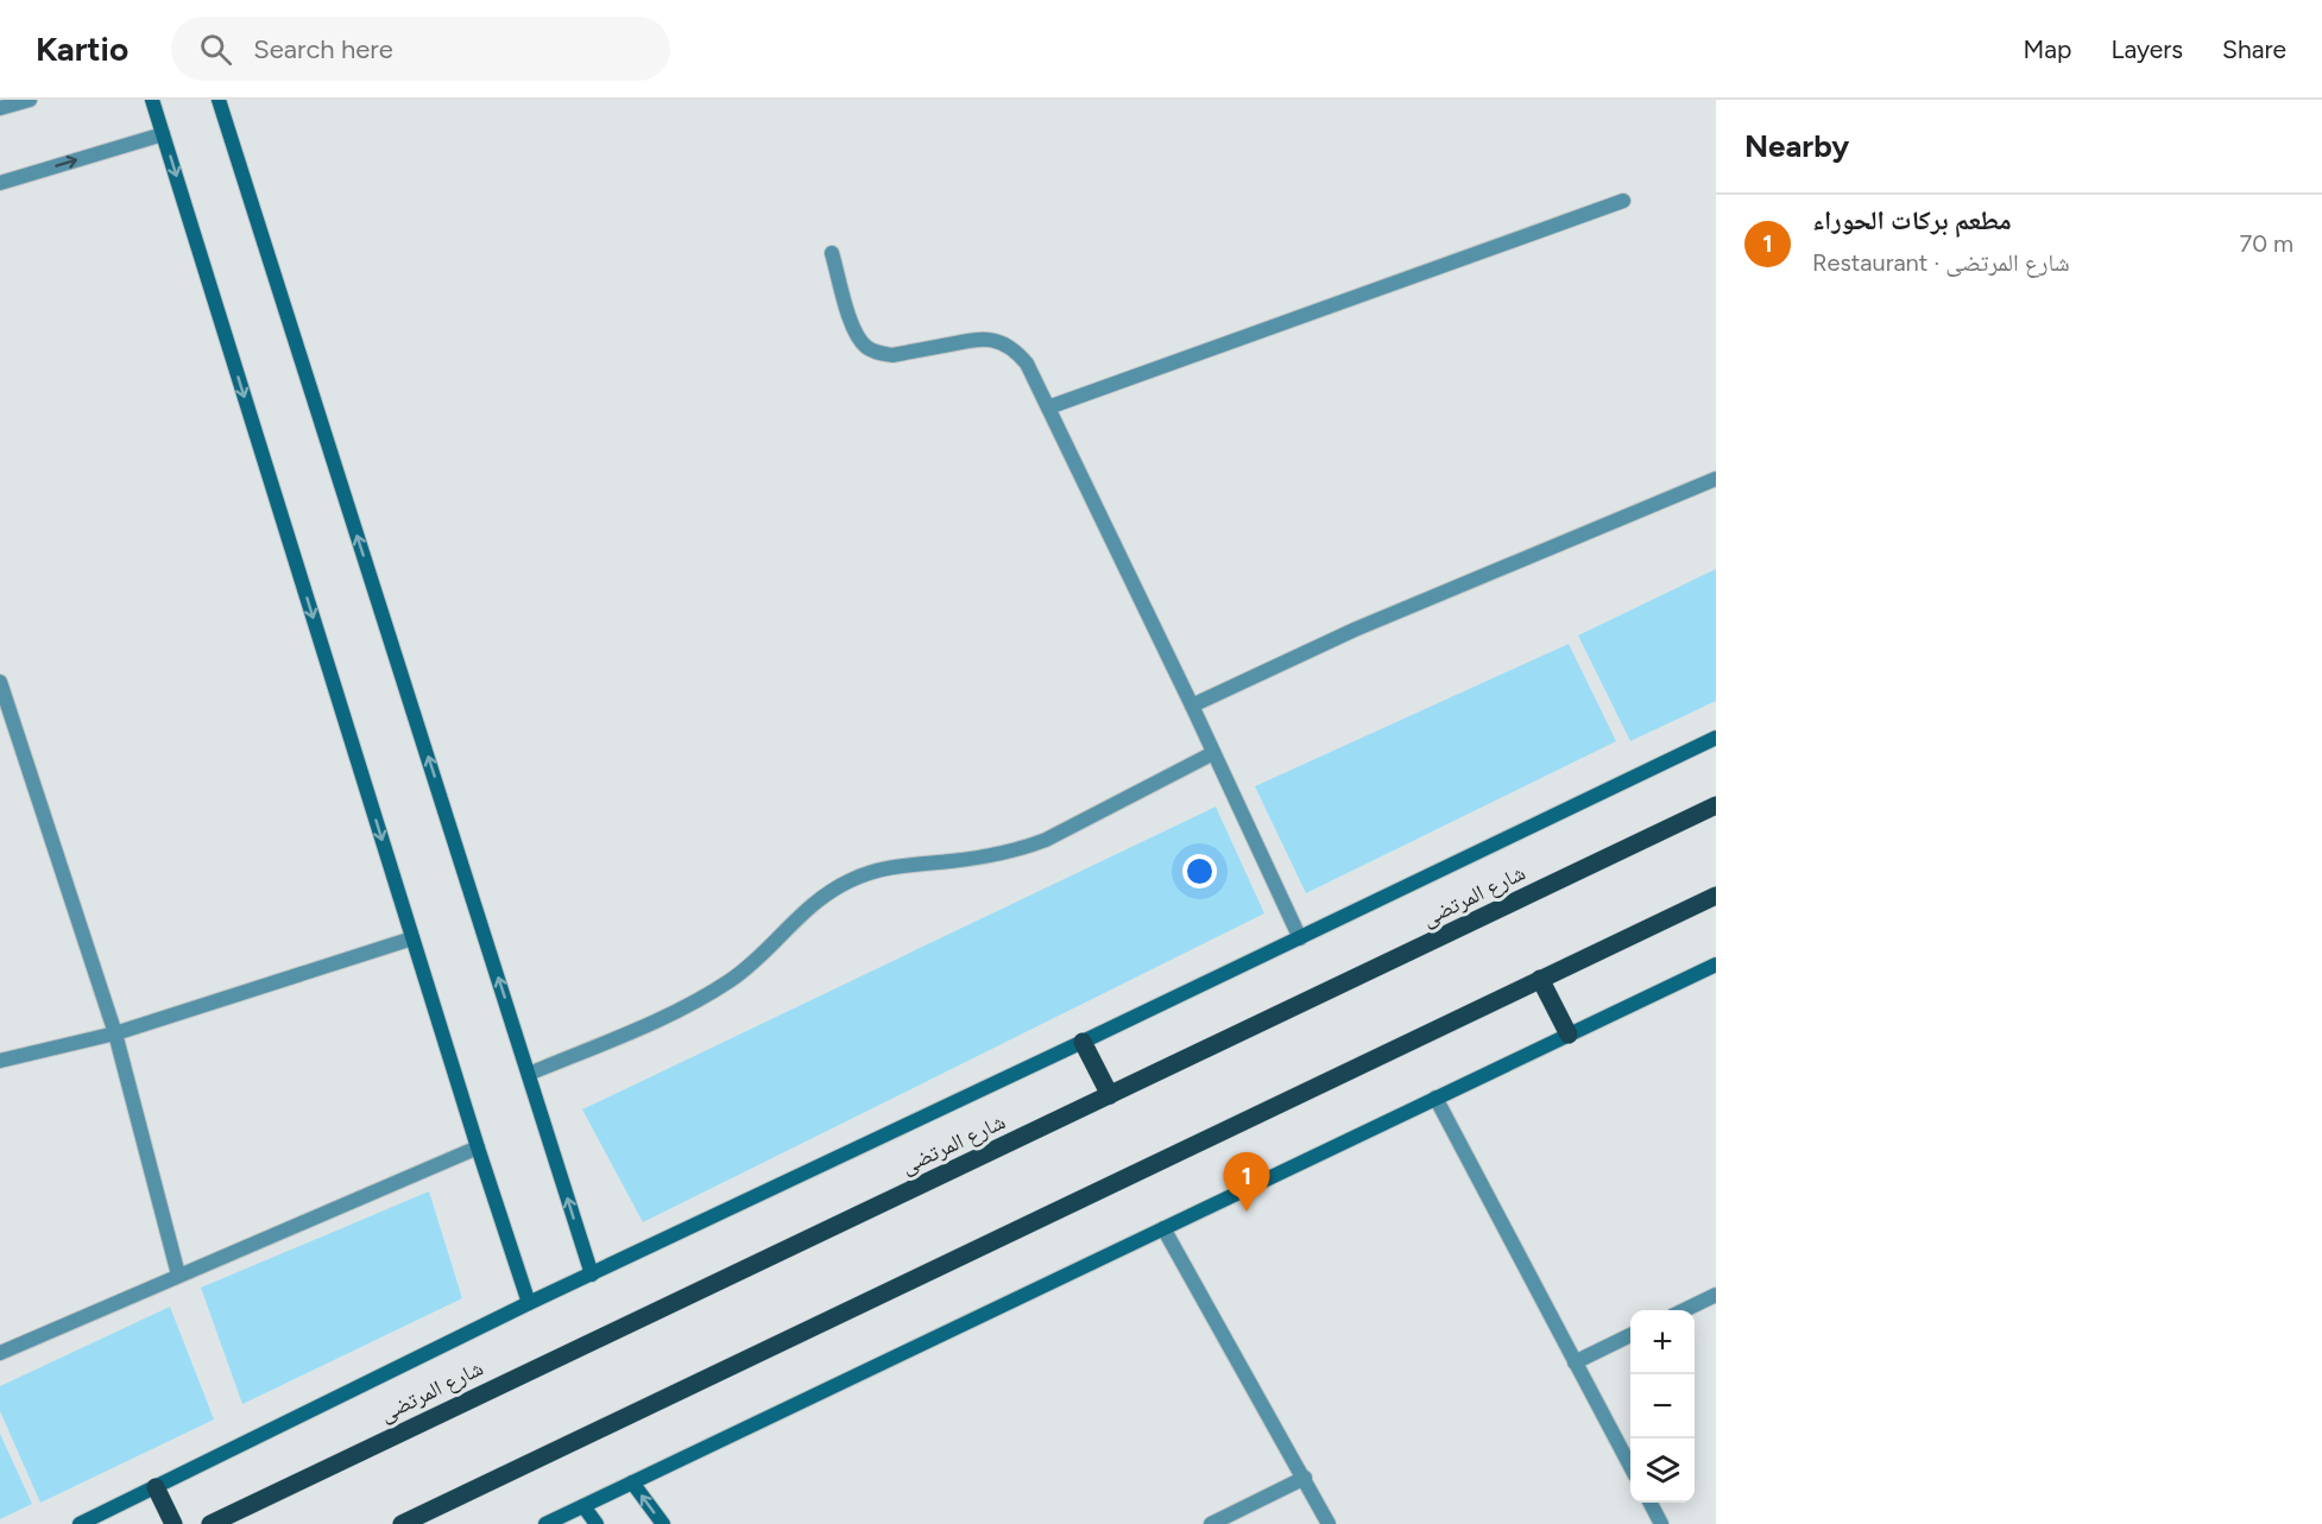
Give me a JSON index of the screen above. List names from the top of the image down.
{
  "streets": {
    "main road": ["شارع المرتضى"]
  },
  "page": {
    "header": "Kartio",
    "search": "Search here",
    "nav": ["Map", "Layers", "Share"],
    "heading": "Nearby",
    "list": [
      {
        "mark": "1",
        "name": "مطعم بركات الحوراء",
        "note": "Restaurant · شارع المرتضى",
        "value": "70 m"
      }
    ],
    "pins": "1",
    "map_buttons": ["+", "−"]
  }
}
